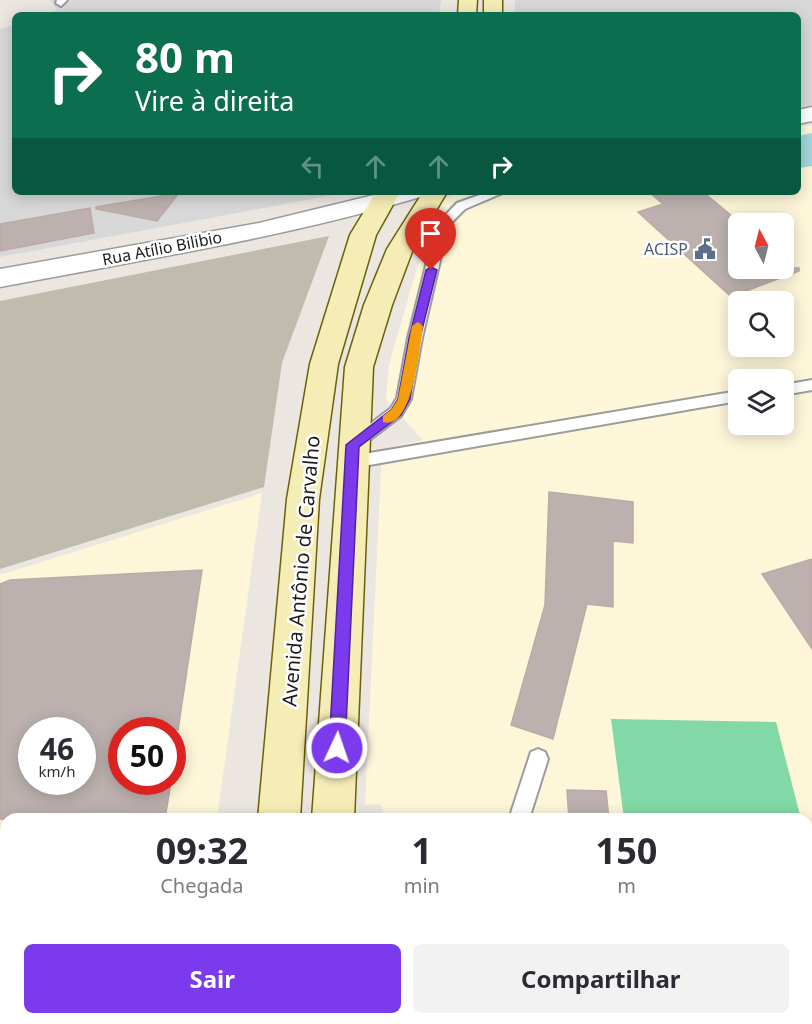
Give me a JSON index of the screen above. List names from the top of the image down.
{
  "streets": {
    "main road": ["Avenida Antônio de Carvalho"],
    "street": ["Rua Atílio Bilibio"]
  },
  "crossings": [
    ["Rua Atílio Bilibio", "Avenida Antônio de Carvalho"]
  ],
  "places": {
    "public building": ["ACISP"]
  },
  "north": "top",
  "page": {
    "turn": ["80 m", "Vire à direita"],
    "speed": "46 km/h",
    "limit": "50",
    "eta": [
      "09:32",
      "Chegada",
      "1",
      "min",
      "150",
      "m"
    ],
    "buttons": ["Sair", "Compartilhar"]
  }
}
